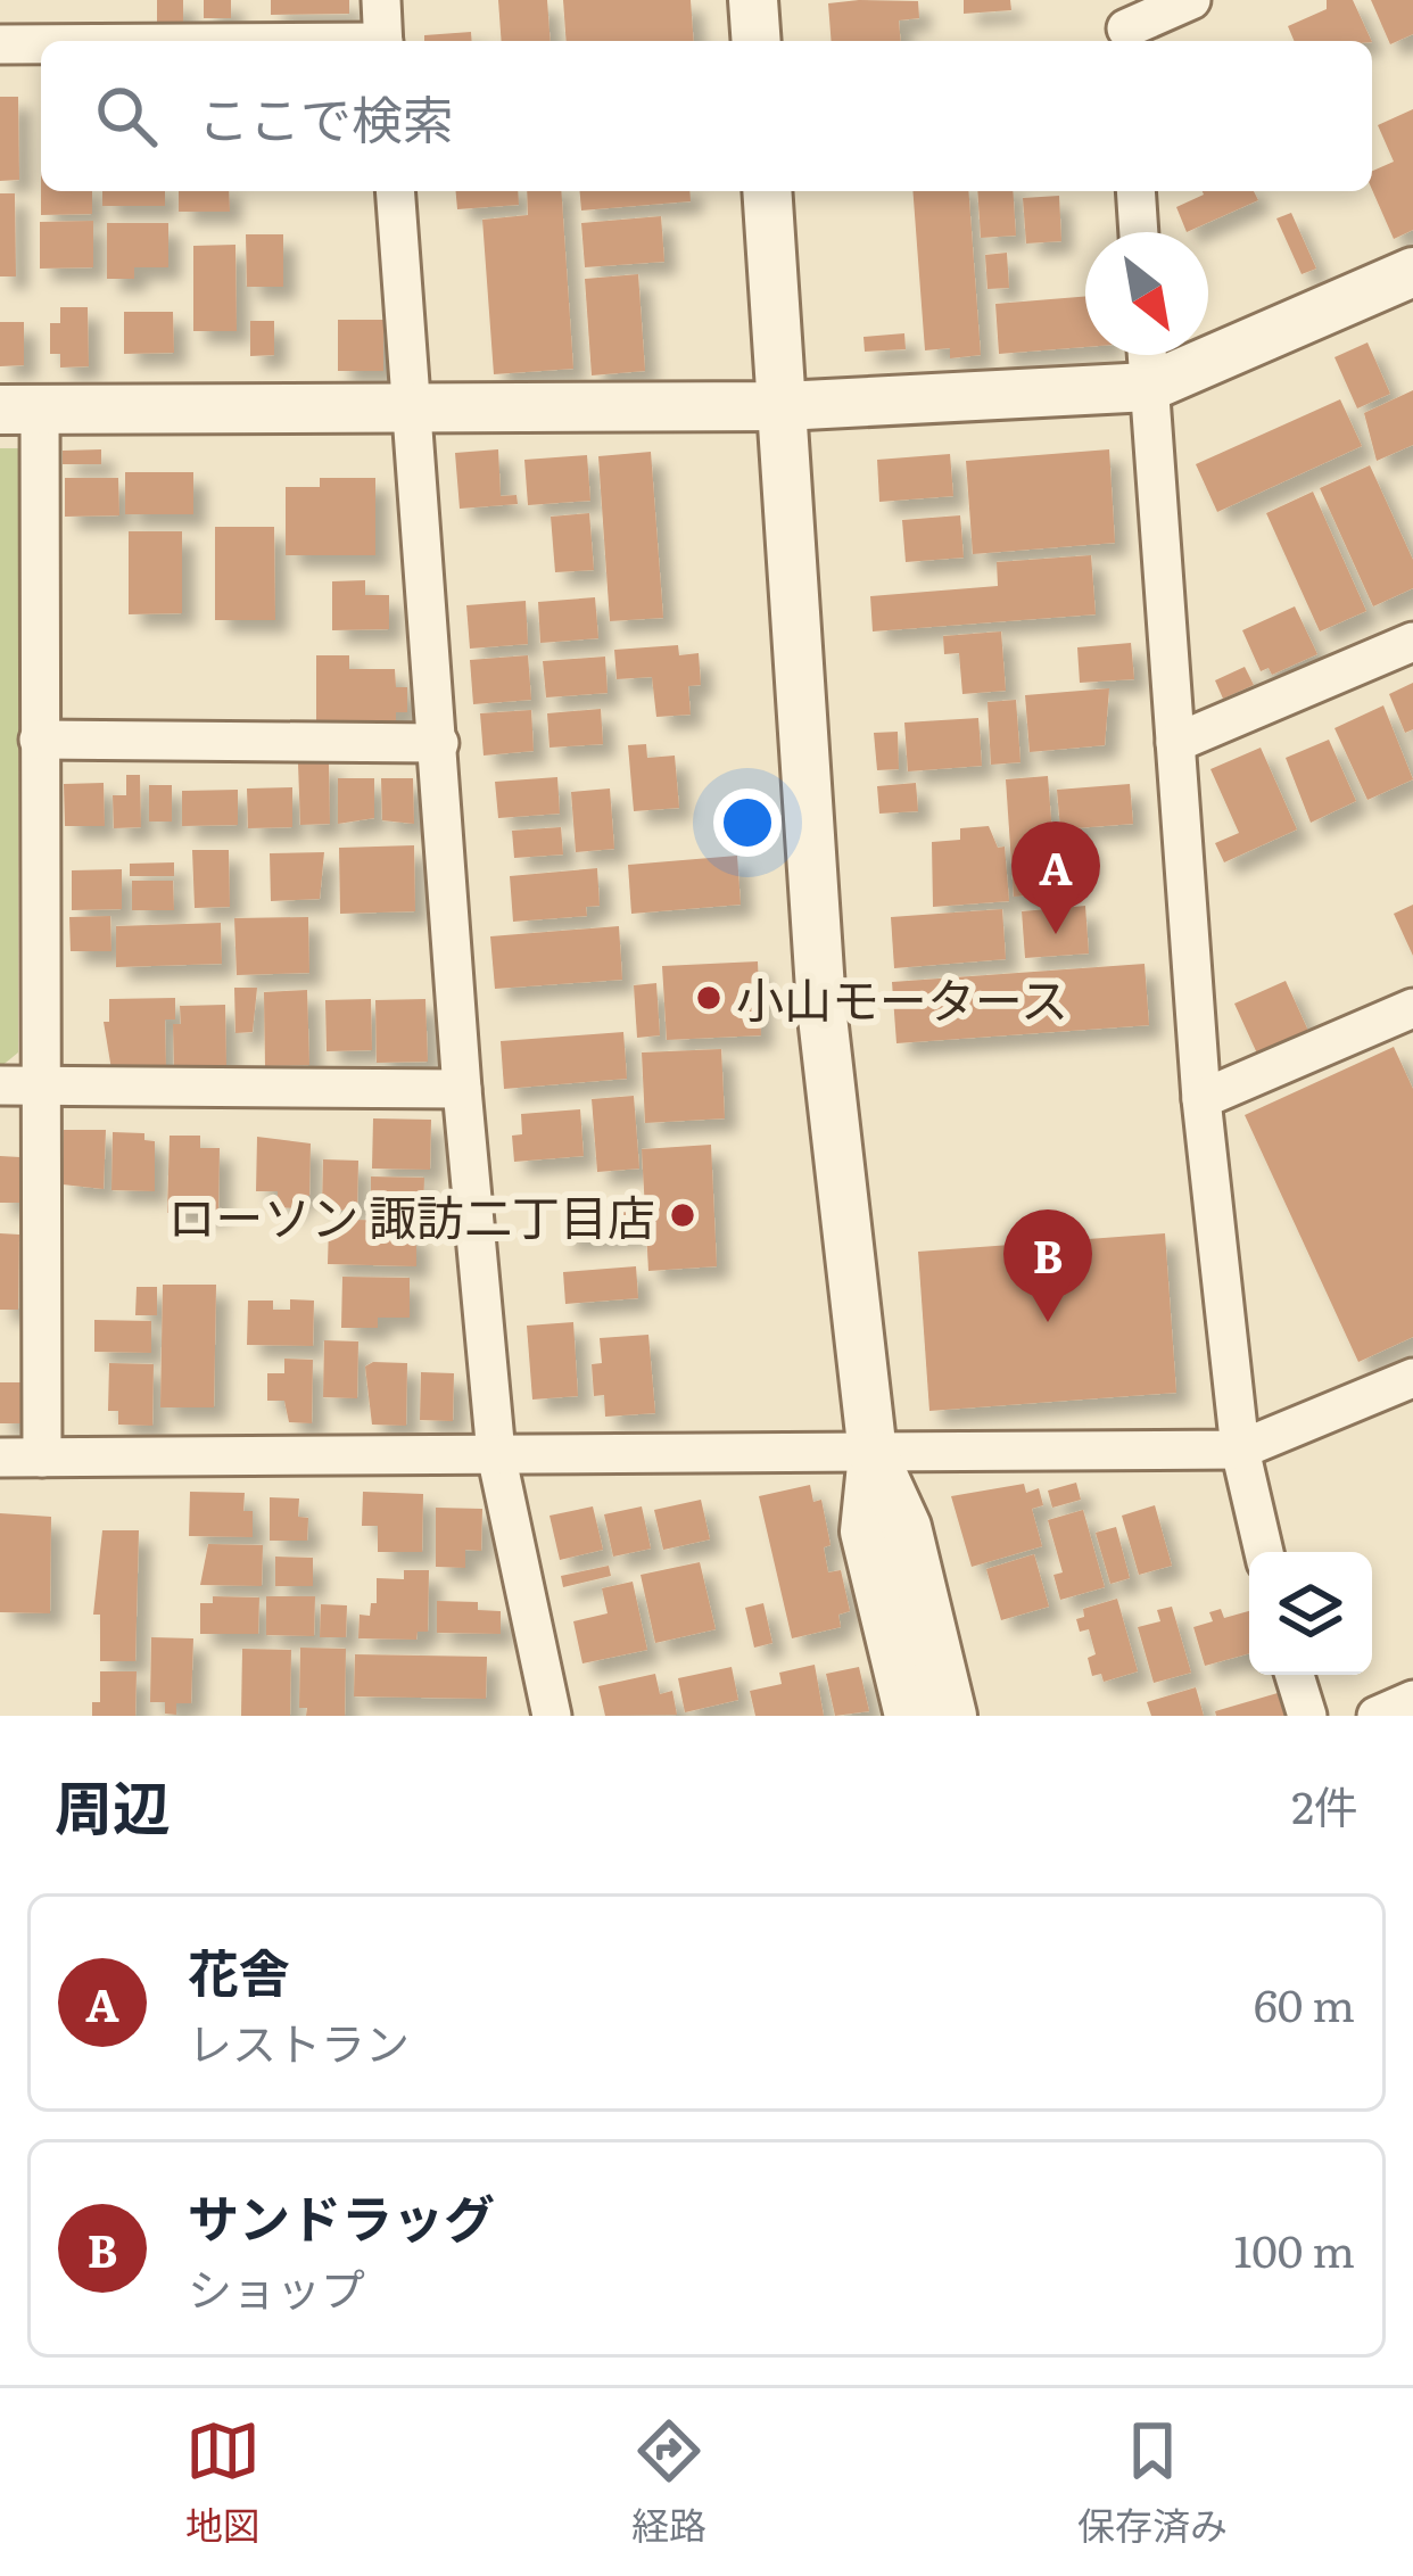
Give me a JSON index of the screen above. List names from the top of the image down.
{
  "places": ["小山モータース", "ローソン 諏訪二丁目店"],
  "north": "bottom right",
  "page": {
    "search": "ここで検索",
    "pins": ["A", "B"],
    "heading": ["周辺", "2件"],
    "list": [
      {
        "mark": "A",
        "name": "花舎",
        "note": "レストラン",
        "value": "60 m"
      },
      {
        "mark": "B",
        "name": "サンドラッグ",
        "note": "ショップ",
        "value": "100 m"
      }
    ],
    "nav": ["地図", "経路", "保存済み"]
  }
}
